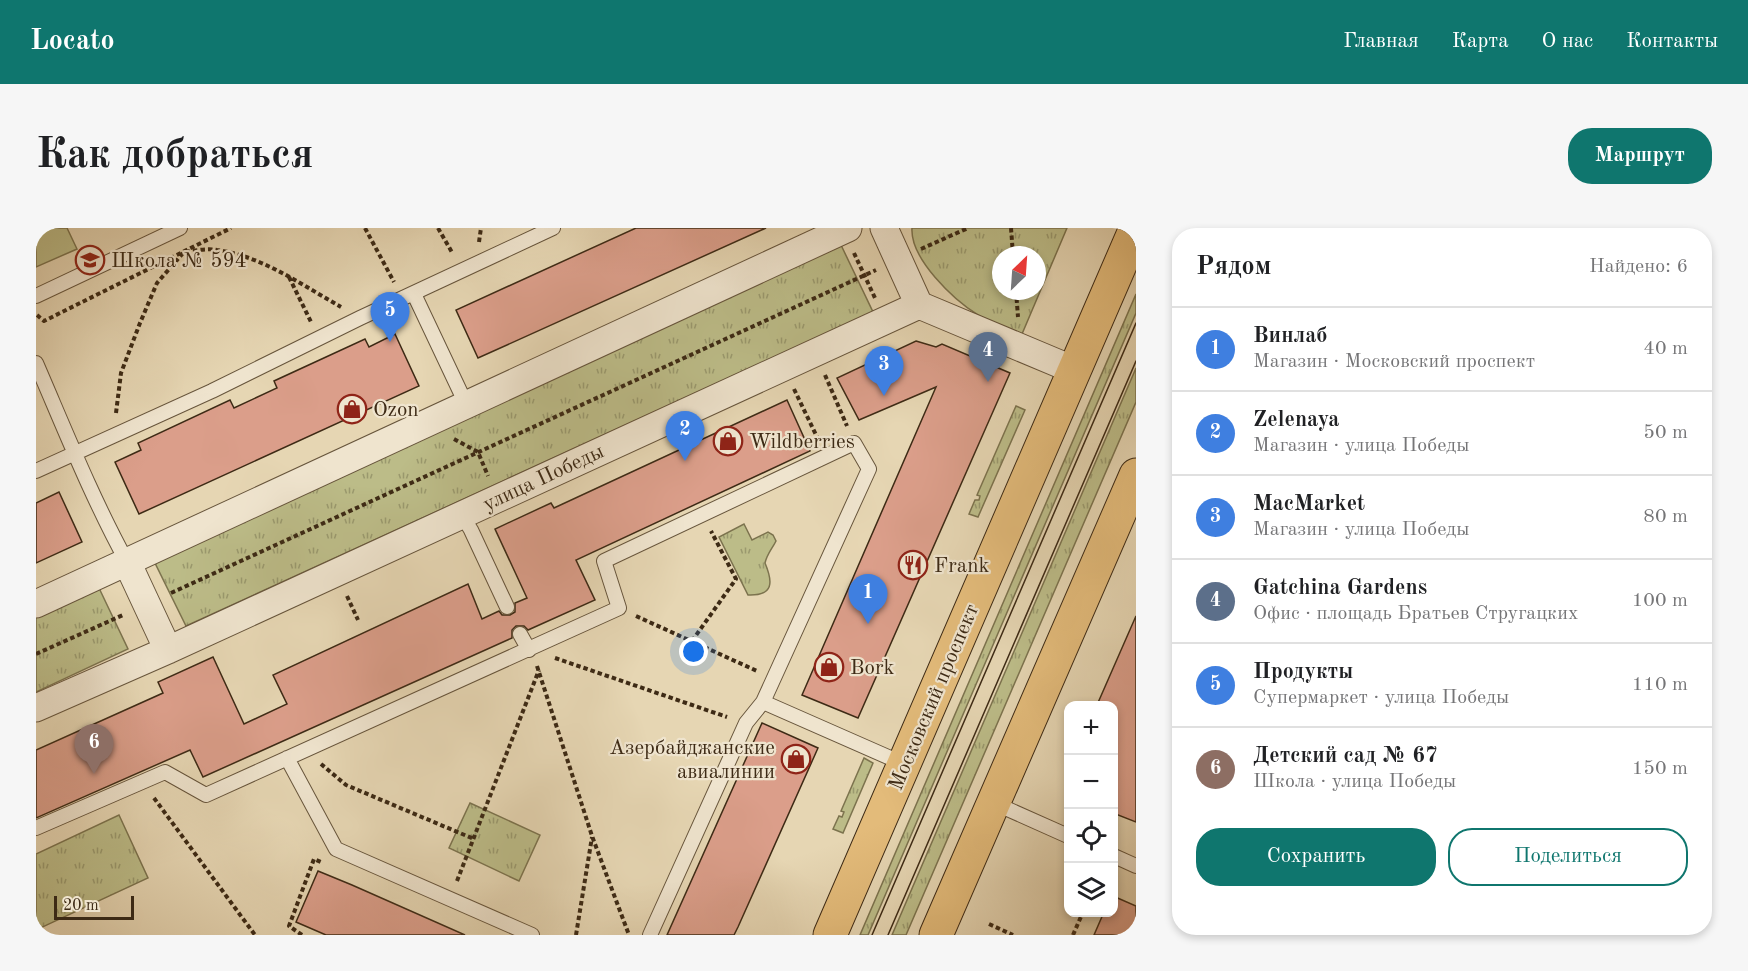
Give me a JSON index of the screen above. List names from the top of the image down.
{
  "streets": {
    "main road": ["Московский проспект"],
    "street": ["улица Победы"]
  },
  "places": {
    "school or university": ["Школа № 594"],
    "shop": [
      "Ozon",
      "Wildberries",
      "Bork",
      "Азербайджанские авиалинии"
    ],
    "restaurant": ["Frank"]
  },
  "scale_bar": "20 m",
  "north": "top right",
  "page": {
    "header": "Locato",
    "nav": [
      "Главная",
      "Карта",
      "О нас",
      "Контакты"
    ],
    "buttons": [
      "Маршрут",
      ["Сохранить", "Поделиться"]
    ],
    "title": "Как добраться",
    "heading": ["Рядом", "Найдено: 6"],
    "pins": [
      "5",
      "4",
      "3",
      "2",
      "1",
      "6"
    ],
    "list": [
      {
        "mark": "1",
        "name": "Винлаб",
        "note": "Магазин · Московский проспект",
        "value": "40 m"
      },
      {
        "mark": "2",
        "name": "Zelenaya",
        "note": "Магазин · улица Победы",
        "value": "50 m"
      },
      {
        "mark": "3",
        "name": "MacMarket",
        "note": "Магазин · улица Победы",
        "value": "80 m"
      },
      {
        "mark": "4",
        "name": "Gatchina Gardens",
        "note": "Офис · площадь Братьев Стругацких",
        "value": "100 m"
      },
      {
        "mark": "5",
        "name": "Продукты",
        "note": "Супермаркет · улица Победы",
        "value": "110 m"
      },
      {
        "mark": "6",
        "name": "Детский сад № 67",
        "note": "Школа · улица Победы",
        "value": "150 m"
      }
    ],
    "map_buttons": ["+", "−"],
    "scale": "20 m"
  }
}
